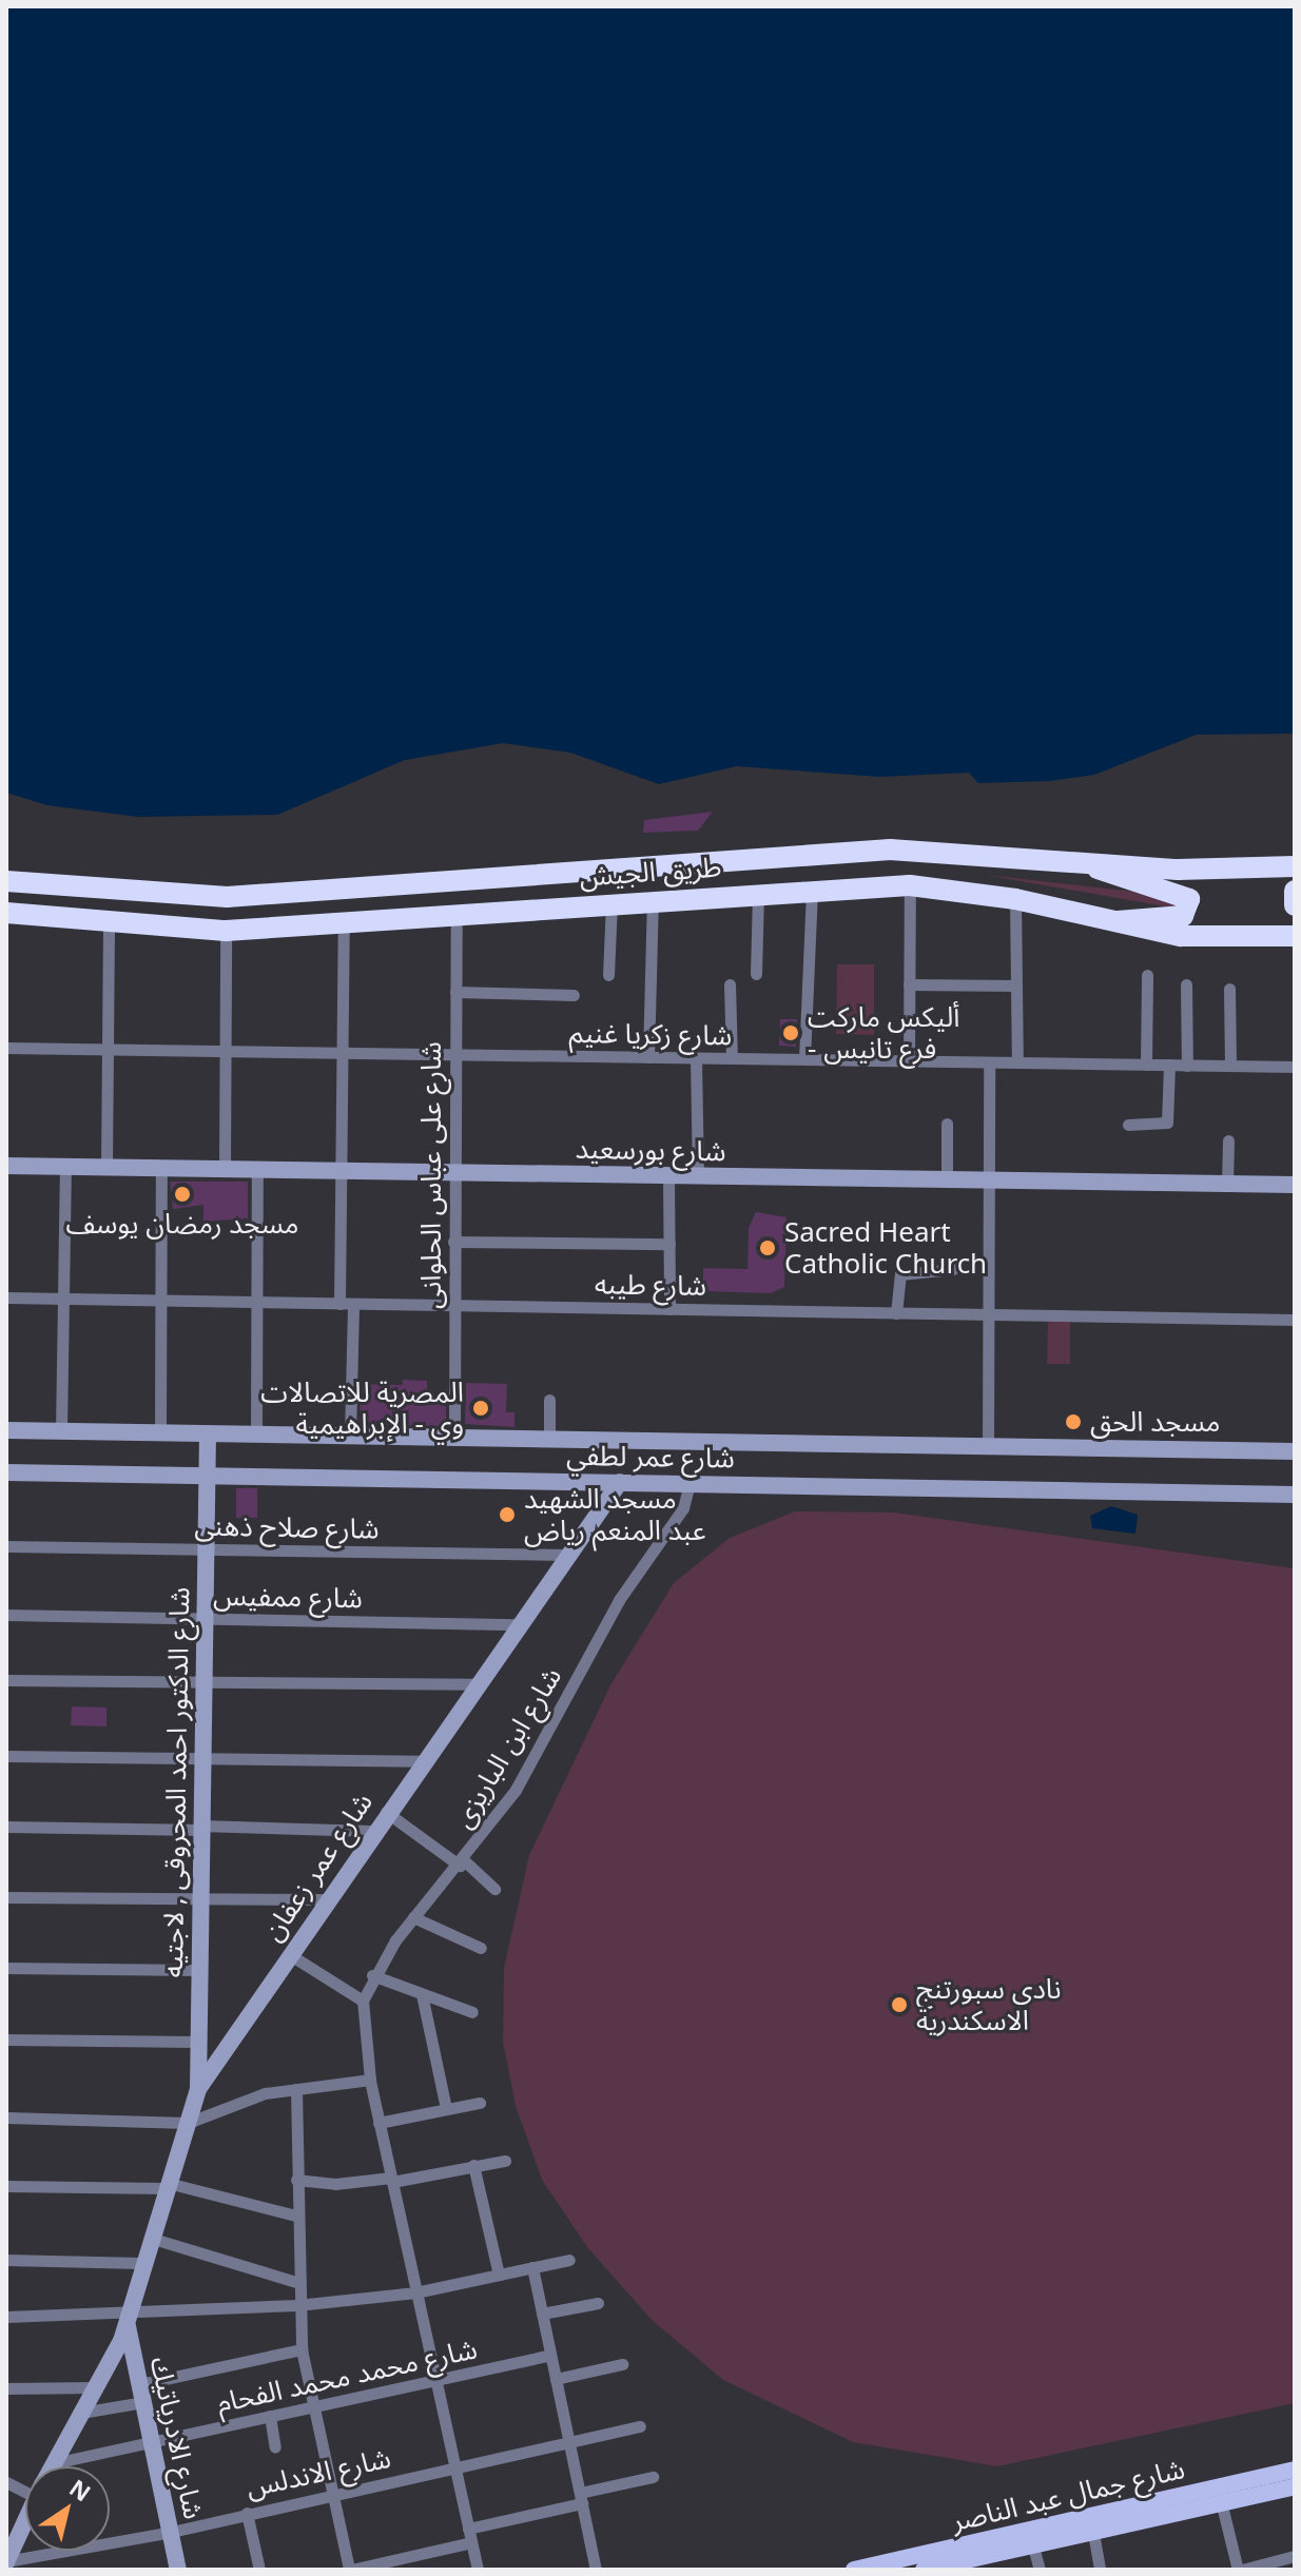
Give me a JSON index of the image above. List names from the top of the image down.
{
  "streets": {
    "highway": ["طريق الجيش"],
    "main road": ["شارع جمال عبد الناصر"],
    "street": [
      "شارع زكريا غنيم",
      "شارع بورسعيد",
      "شارع على عباس الحلوانى",
      "شارع طيبه",
      "شارع عمر لطفي",
      "شارع صلاح ذهنى",
      "شارع ممفيس",
      "شارع ابن الباريزى",
      "شارع الدكتور احمد المحروقى , لاجتيه",
      "شارع عمر زعفان",
      "شارع محمد محمد الفحام",
      "شارع الادرياتيك",
      "شارع الاندلس"
    ]
  },
  "crossings": [
    ["طريق الجيش", "شارع على عباس الحلوانى"],
    ["شارع زكريا غنيم", "شارع على عباس الحلوانى"],
    ["شارع بورسعيد", "شارع على عباس الحلوانى"],
    ["شارع على عباس الحلوانى", "شارع طيبه"],
    ["شارع على عباس الحلوانى", "شارع عمر لطفي"],
    ["شارع عمر لطفي", "شارع ابن الباريزى"],
    ["شارع عمر لطفي", "شارع الدكتور احمد المحروقى , لاجتيه"],
    ["شارع عمر لطفي", "شارع عمر زعفان"],
    ["شارع صلاح ذهنى", "شارع الدكتور احمد المحروقى , لاجتيه"],
    ["شارع صلاح ذهنى", "شارع عمر زعفان"],
    ["شارع ممفيس", "شارع الدكتور احمد المحروقى , لاجتيه"],
    ["شارع ممفيس", "شارع عمر زعفان"],
    ["شارع ابن الباريزى", "شارع محمد محمد الفحام"],
    ["شارع ابن الباريزى", "شارع الاندلس"],
    ["شارع الدكتور احمد المحروقى , لاجتيه", "شارع عمر زعفان"],
    ["شارع عمر زعفان", "شارع محمد محمد الفحام"],
    ["شارع عمر زعفان", "شارع الادرياتيك"],
    ["شارع عمر زعفان", "شارع الاندلس"],
    ["شارع محمد محمد الفحام", "شارع الادرياتيك"],
    ["شارع الادرياتيك", "شارع الاندلس"]
  ],
  "places": [
    "أليكس ماركت - فرع تانيس",
    "مسجد رمضان يوسف",
    "Sacred Heart Catholic Church",
    "المصرية للاتصالات وي - الإبراهيمية",
    "مسجد الحق",
    "مسجد الشهيد عبد المنعم رياض",
    "نادي سبورتنج الاسكندرية"
  ],
  "north": "top right"
}
